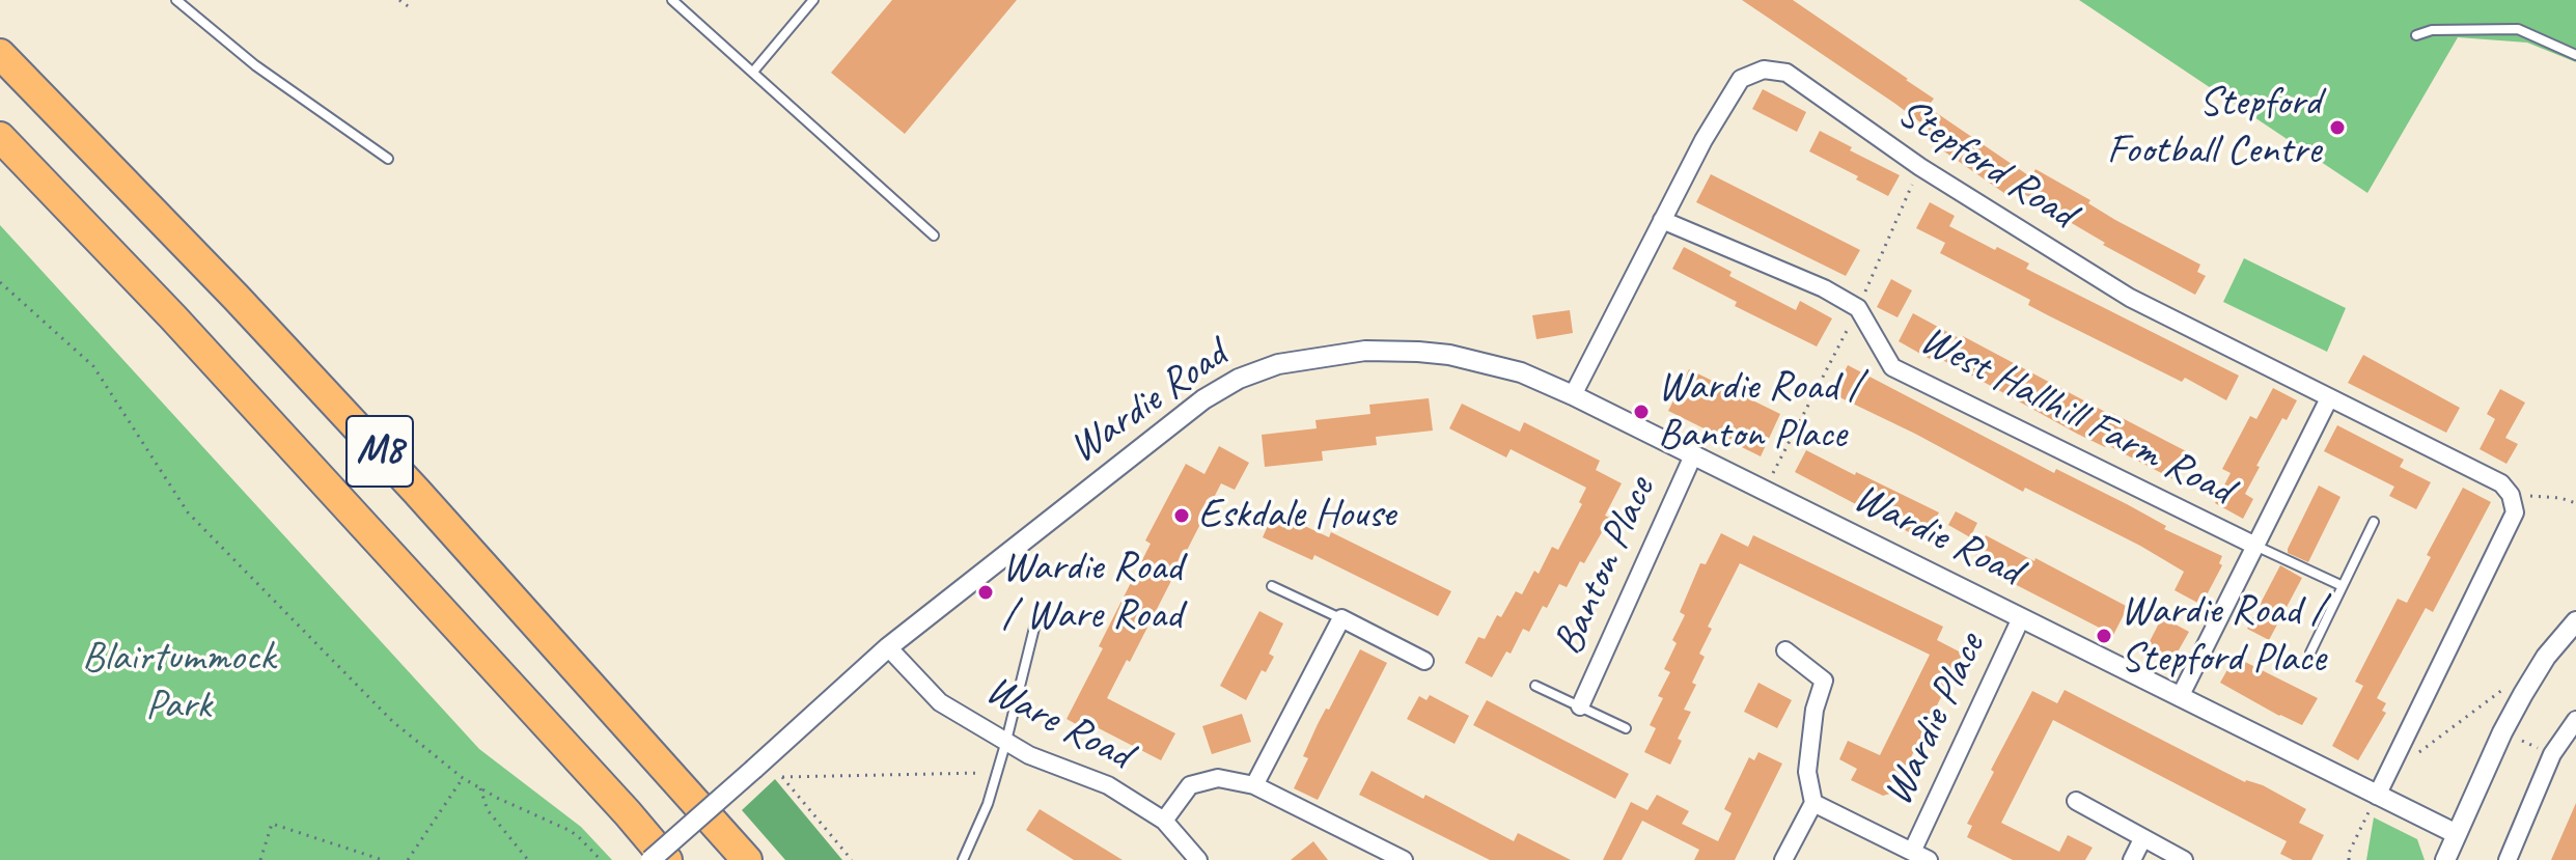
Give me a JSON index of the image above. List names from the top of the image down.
{
  "streets": {
    "highway": ["M8"],
    "street": [
      "Stepford Road",
      "Wardie Road",
      "West Hallhill Farm Road",
      "Banton Place",
      "Wardie Place",
      "Ware Road"
    ]
  },
  "crossings": [
    ["Stepford Road", "Wardie Road"],
    ["Wardie Road", "Banton Place"],
    ["Wardie Road", "Wardie Place"],
    ["Wardie Road", "Ware Road"]
  ],
  "parks": ["Blairtummock Park"],
  "places": [
    "Stepford Football Centre",
    "Wardie Road / Banton Place",
    "Eskdale House",
    "Wardie Road / Ware Road",
    "Wardie Road / Stepford Place"
  ]
}
